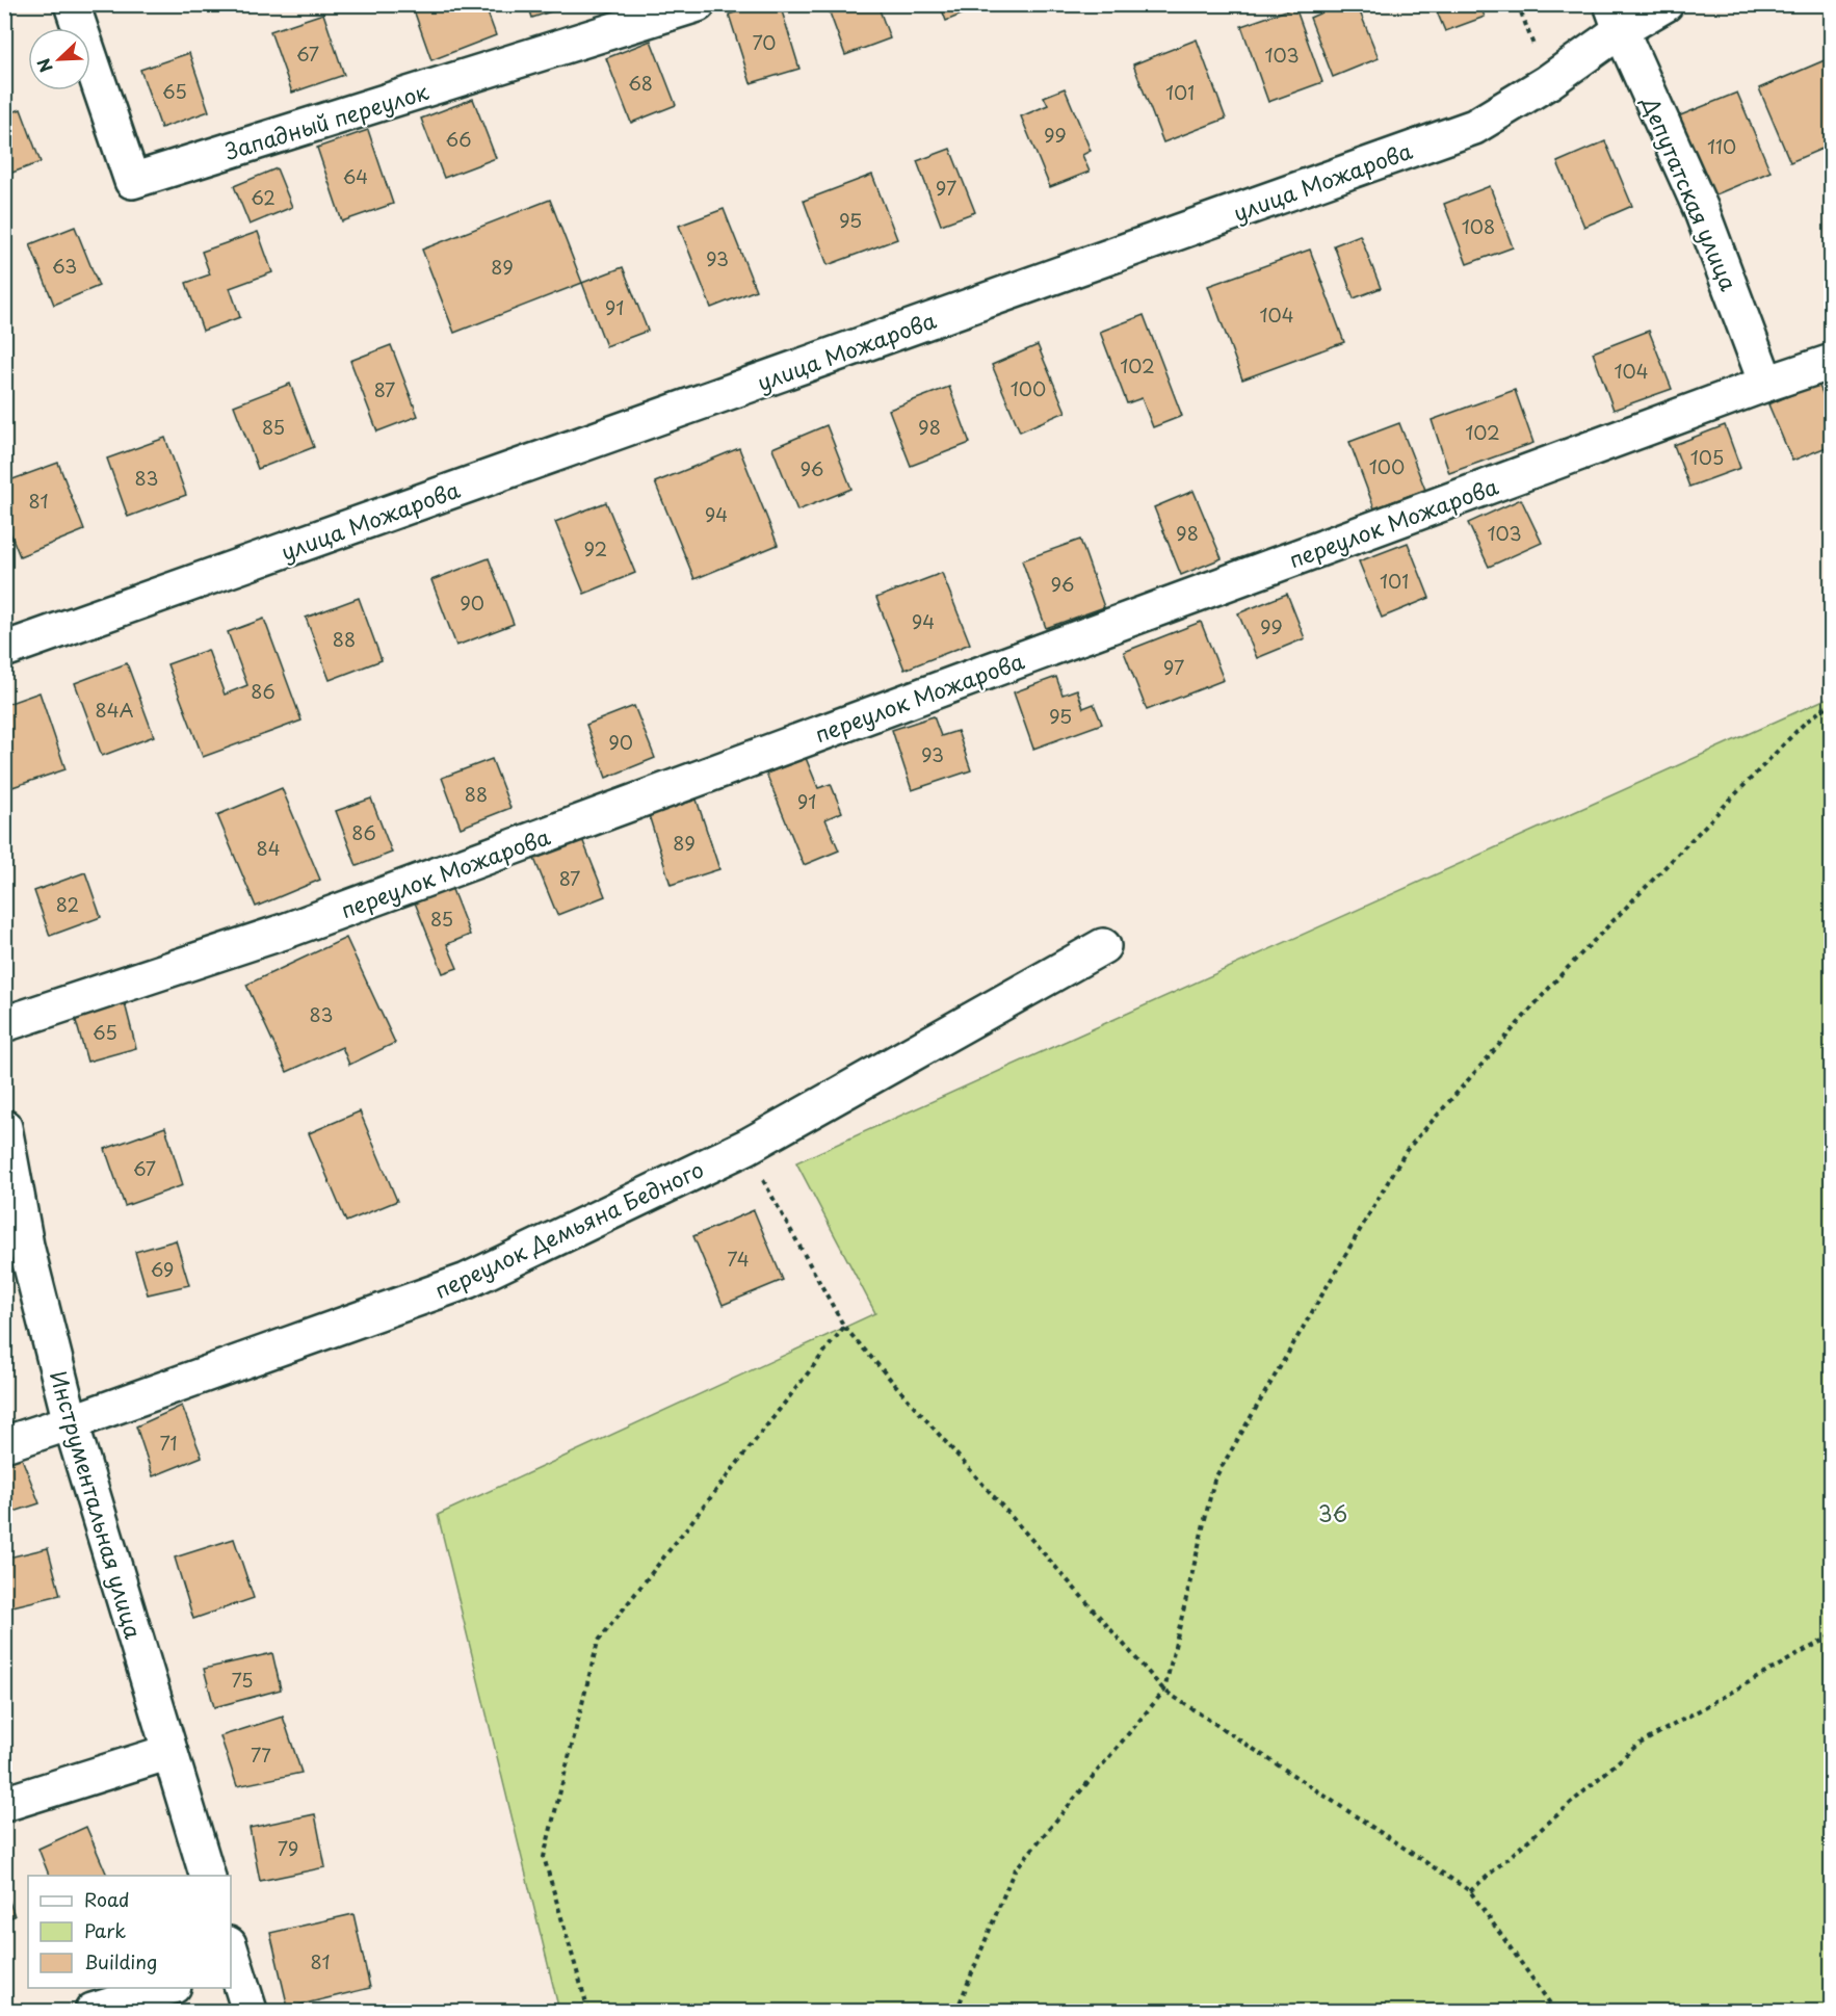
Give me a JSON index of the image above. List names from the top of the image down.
{
  "streets": {
    "street": [
      "Западный переулок",
      "улица Можарова",
      "Депутатская улица",
      "переулок Можарова",
      "переулок Демьяна Бедного",
      "Инструментальная улица"
    ]
  },
  "crossings": [
    ["улица Можарова", "Депутатская улица"],
    ["Депутатская улица", "переулок Можарова"],
    ["переулок Демьяна Бедного", "Инструментальная улица"]
  ],
  "parks": ["36"],
  "house_numbers": [
    "70",
    "67",
    "103",
    "68",
    "65",
    "101",
    "99",
    "66",
    "110",
    "64",
    "97",
    "62",
    "95",
    "108",
    "93",
    "63",
    "89",
    "91",
    "104",
    "102",
    "104",
    "100",
    "87",
    "85",
    "98",
    "102",
    "105",
    "100",
    "96",
    "83",
    "81",
    "94",
    "98",
    "103",
    "92",
    "101",
    "96",
    "90",
    "94",
    "99",
    "88",
    "97",
    "86",
    "84А",
    "95",
    "90",
    "93",
    "88",
    "91",
    "86",
    "89",
    "84",
    "87",
    "82",
    "85",
    "83",
    "65",
    "67",
    "74",
    "69",
    "71",
    "75",
    "77",
    "79",
    "81"
  ],
  "legend": ["Road", "Park", "Building"],
  "north": "bottom left"
}
